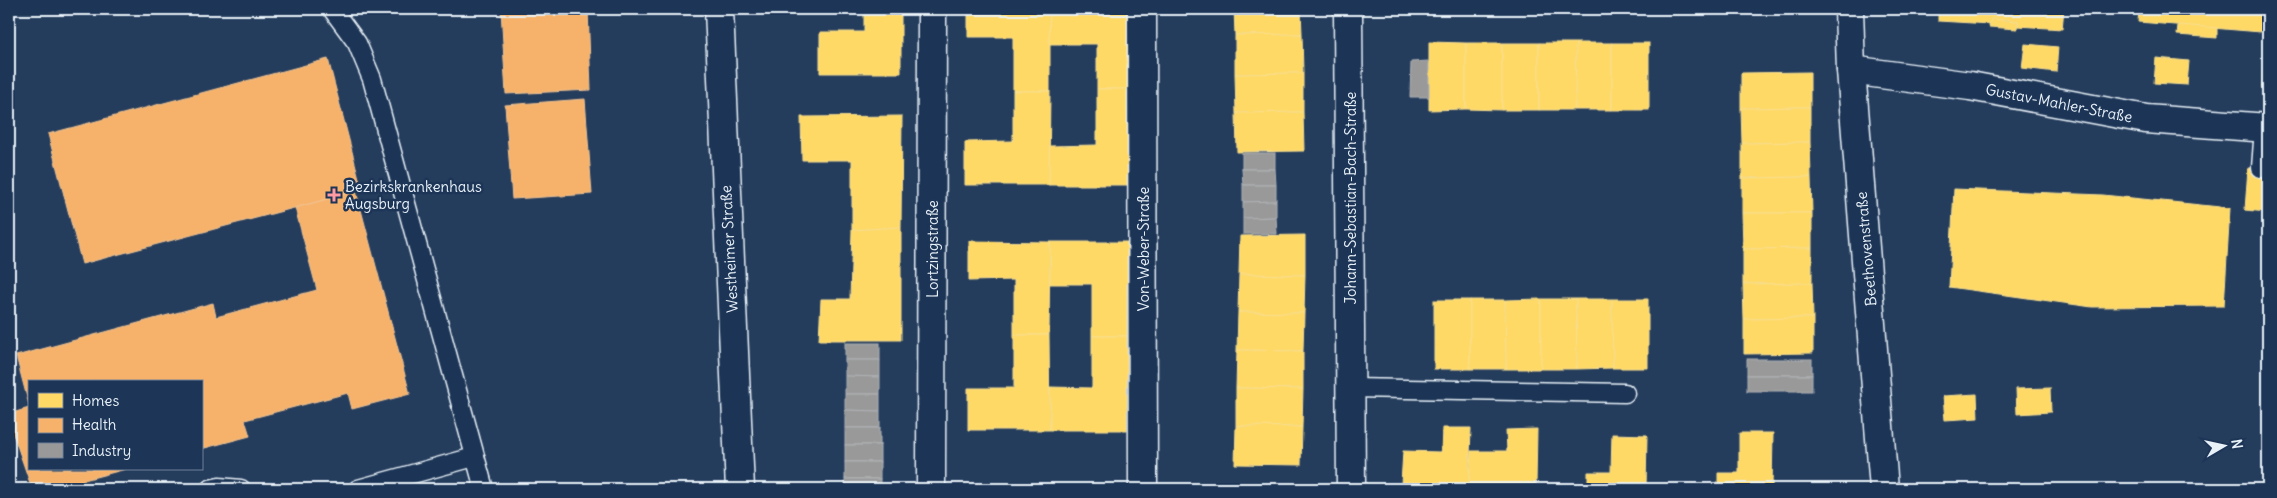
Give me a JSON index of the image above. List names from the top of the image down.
{
  "streets": {
    "street": [
      "Gustav-Mahler-Straße",
      "Johann-Sebastian-Bach-Straße",
      "Westheimer Straße",
      "Lortzingstraße",
      "Von-Weber-Straße",
      "Beethovenstraße"
    ]
  },
  "crossings": [
    ["Gustav-Mahler-Straße", "Beethovenstraße"]
  ],
  "places": {
    "health": ["Bezirkskrankenhaus Augsburg"]
  },
  "legend": ["Homes", "Health", "Industry"],
  "north": "right"
}
